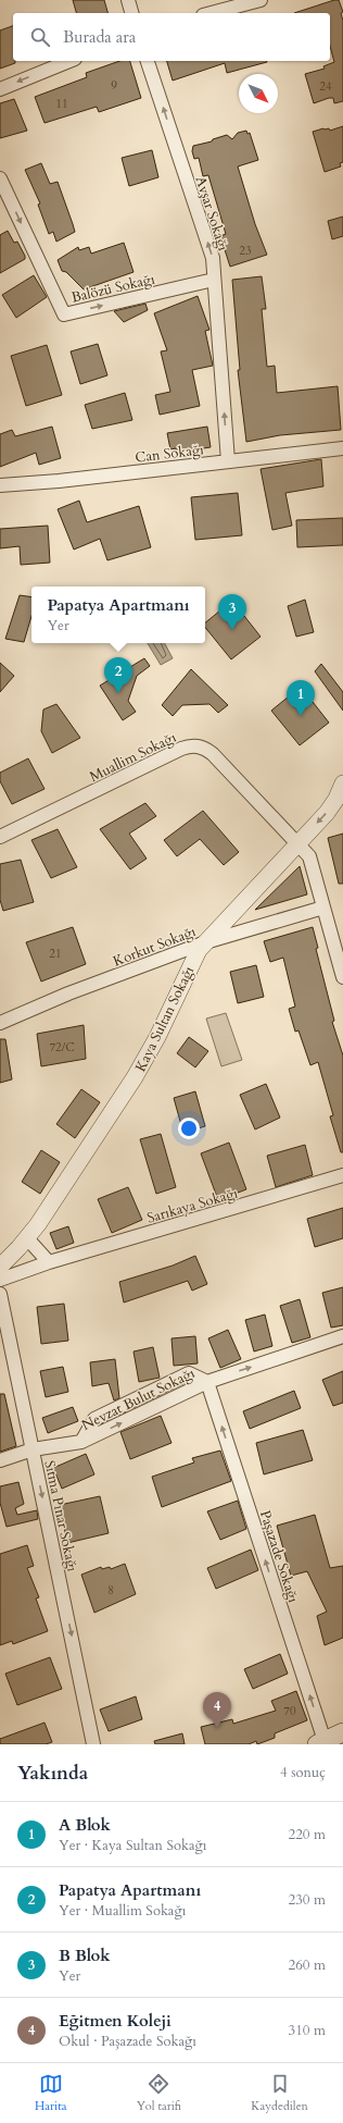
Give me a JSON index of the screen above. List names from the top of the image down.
{
  "streets": {
    "street": [
      "Avşar Sokağı",
      "Balözü Sokağı",
      "Can Sokağı",
      "Muallim Sokağı",
      "Korkut Sokağı",
      "Kaya Sultan Sokağı",
      "Sarıkaya Sokağı",
      "Nevzat Bulut Sokağı",
      "Sıtma Pınar Sokağı",
      "Paşazade Sokağı"
    ]
  },
  "crossings": [
    ["Avşar Sokağı", "Balözü Sokağı"],
    ["Avşar Sokağı", "Can Sokağı"],
    ["Muallim Sokağı", "Kaya Sultan Sokağı"],
    ["Korkut Sokağı", "Kaya Sultan Sokağı"],
    ["Nevzat Bulut Sokağı", "Sıtma Pınar Sokağı"],
    ["Nevzat Bulut Sokağı", "Paşazade Sokağı"]
  ],
  "one_way": [
    "Avşar Sokağı",
    "Nevzat Bulut Sokağı",
    "Sıtma Pınar Sokağı",
    "Paşazade Sokağı"
  ],
  "house_numbers": [
    "9",
    "24",
    "11",
    "23",
    "21",
    "72/C",
    "8",
    "70"
  ],
  "north": "bottom right",
  "page": {
    "search": "Burada ara",
    "popup": ["Papatya Apartmanı", "Yer"],
    "pins": [
      "3",
      "2",
      "1",
      "4"
    ],
    "heading": ["Yakında", "4 sonuç"],
    "list": [
      {
        "mark": "1",
        "name": "A Blok",
        "note": "Yer · Kaya Sultan Sokağı",
        "value": "220 m"
      },
      {
        "mark": "2",
        "name": "Papatya Apartmanı",
        "note": "Yer · Muallim Sokağı",
        "value": "230 m"
      },
      {
        "mark": "3",
        "name": "B Blok",
        "note": "Yer",
        "value": "260 m"
      },
      {
        "mark": "4",
        "name": "Eğitmen Koleji",
        "note": "Okul · Paşazade Sokağı",
        "value": "310 m"
      }
    ],
    "nav": ["Harita", "Yol tarifi", "Kaydedilen"]
  }
}
